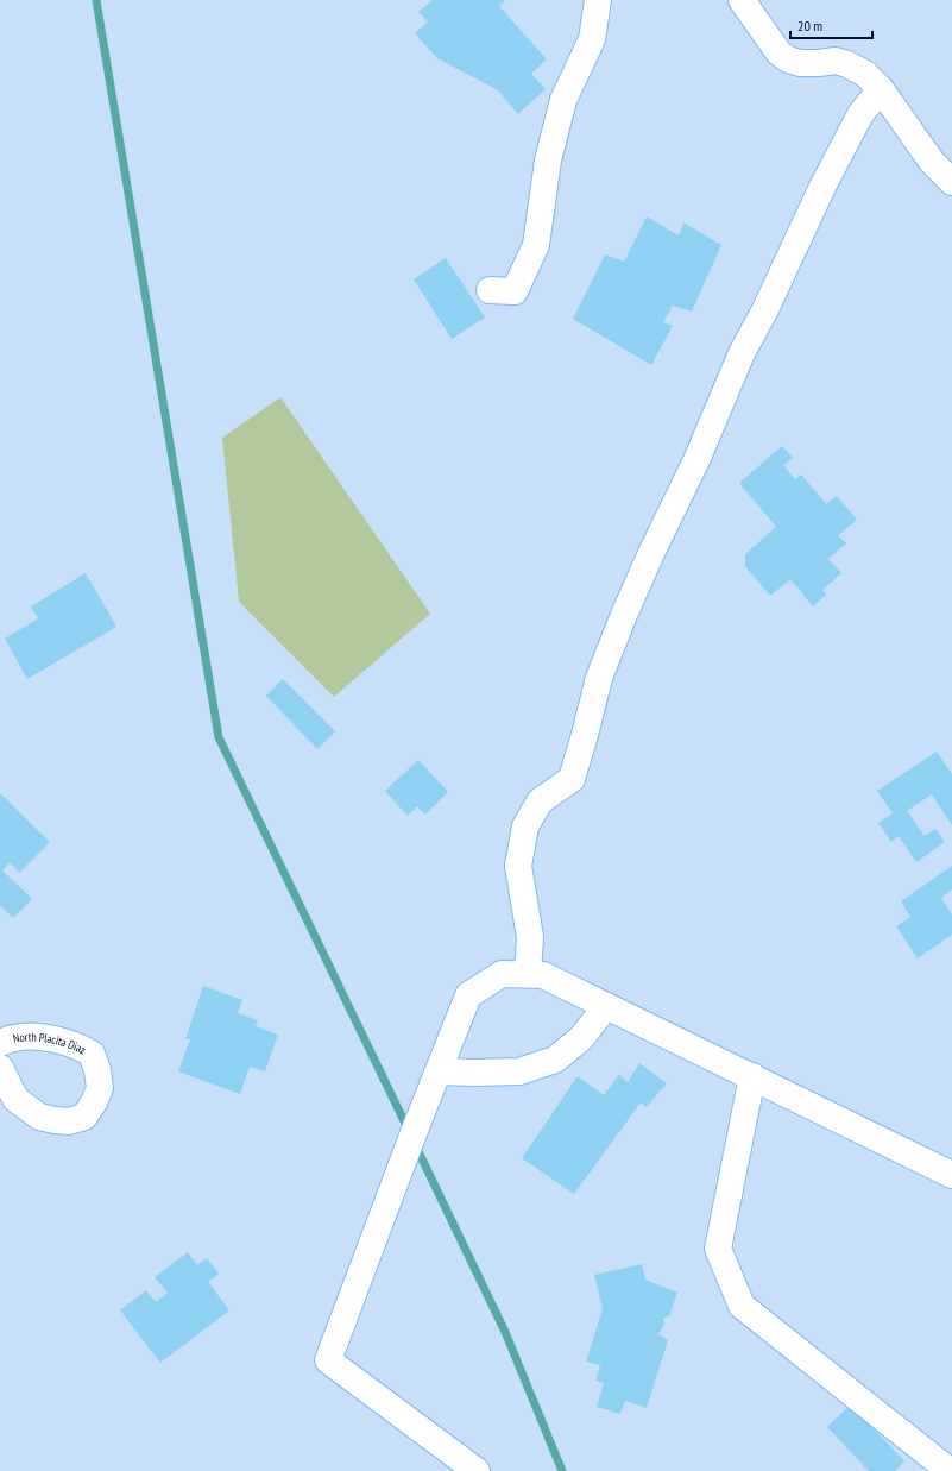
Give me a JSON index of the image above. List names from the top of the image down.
{
  "streets": {
    "street": ["North Placita Diaz"]
  },
  "scale_bar": "20 m"
}
